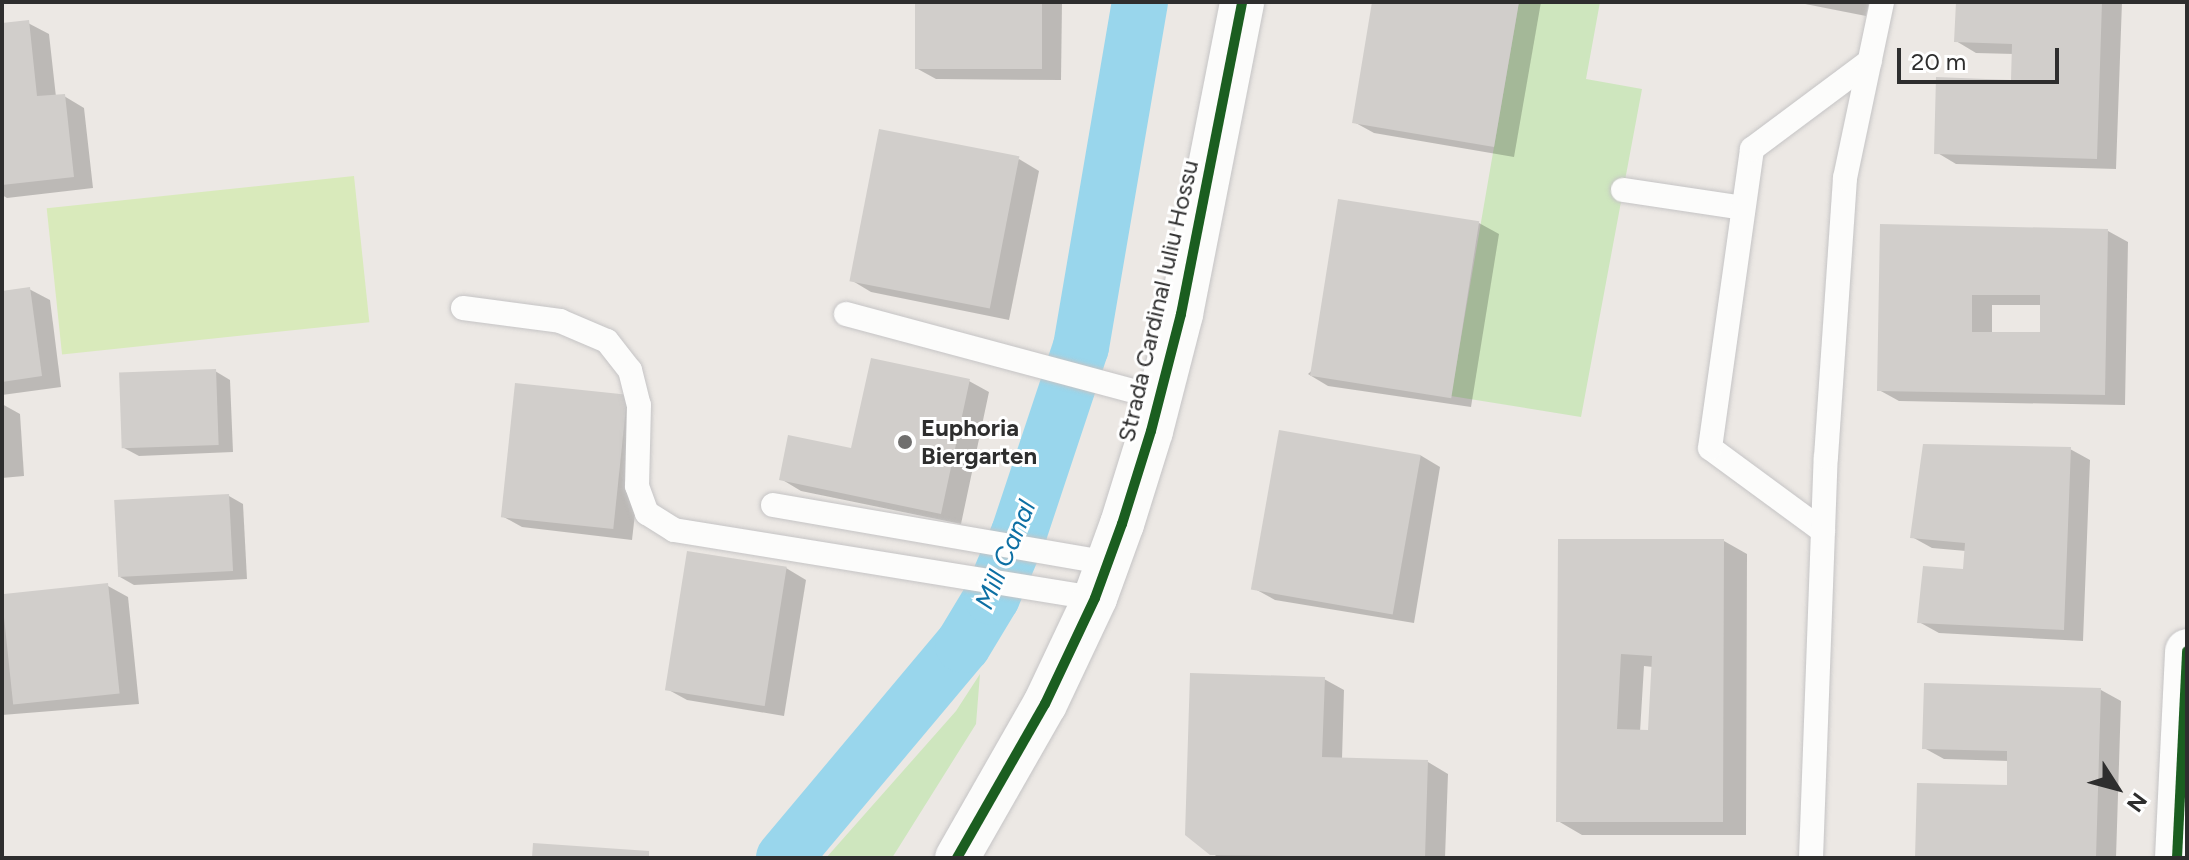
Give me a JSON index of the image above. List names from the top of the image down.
{
  "streets": {
    "street": ["Strada Cardinal Iuliu Hossu"]
  },
  "water": ["Mill Canal"],
  "places": ["Euphoria Biergarten"],
  "scale_bar": "20 m",
  "north": "bottom right"
}
